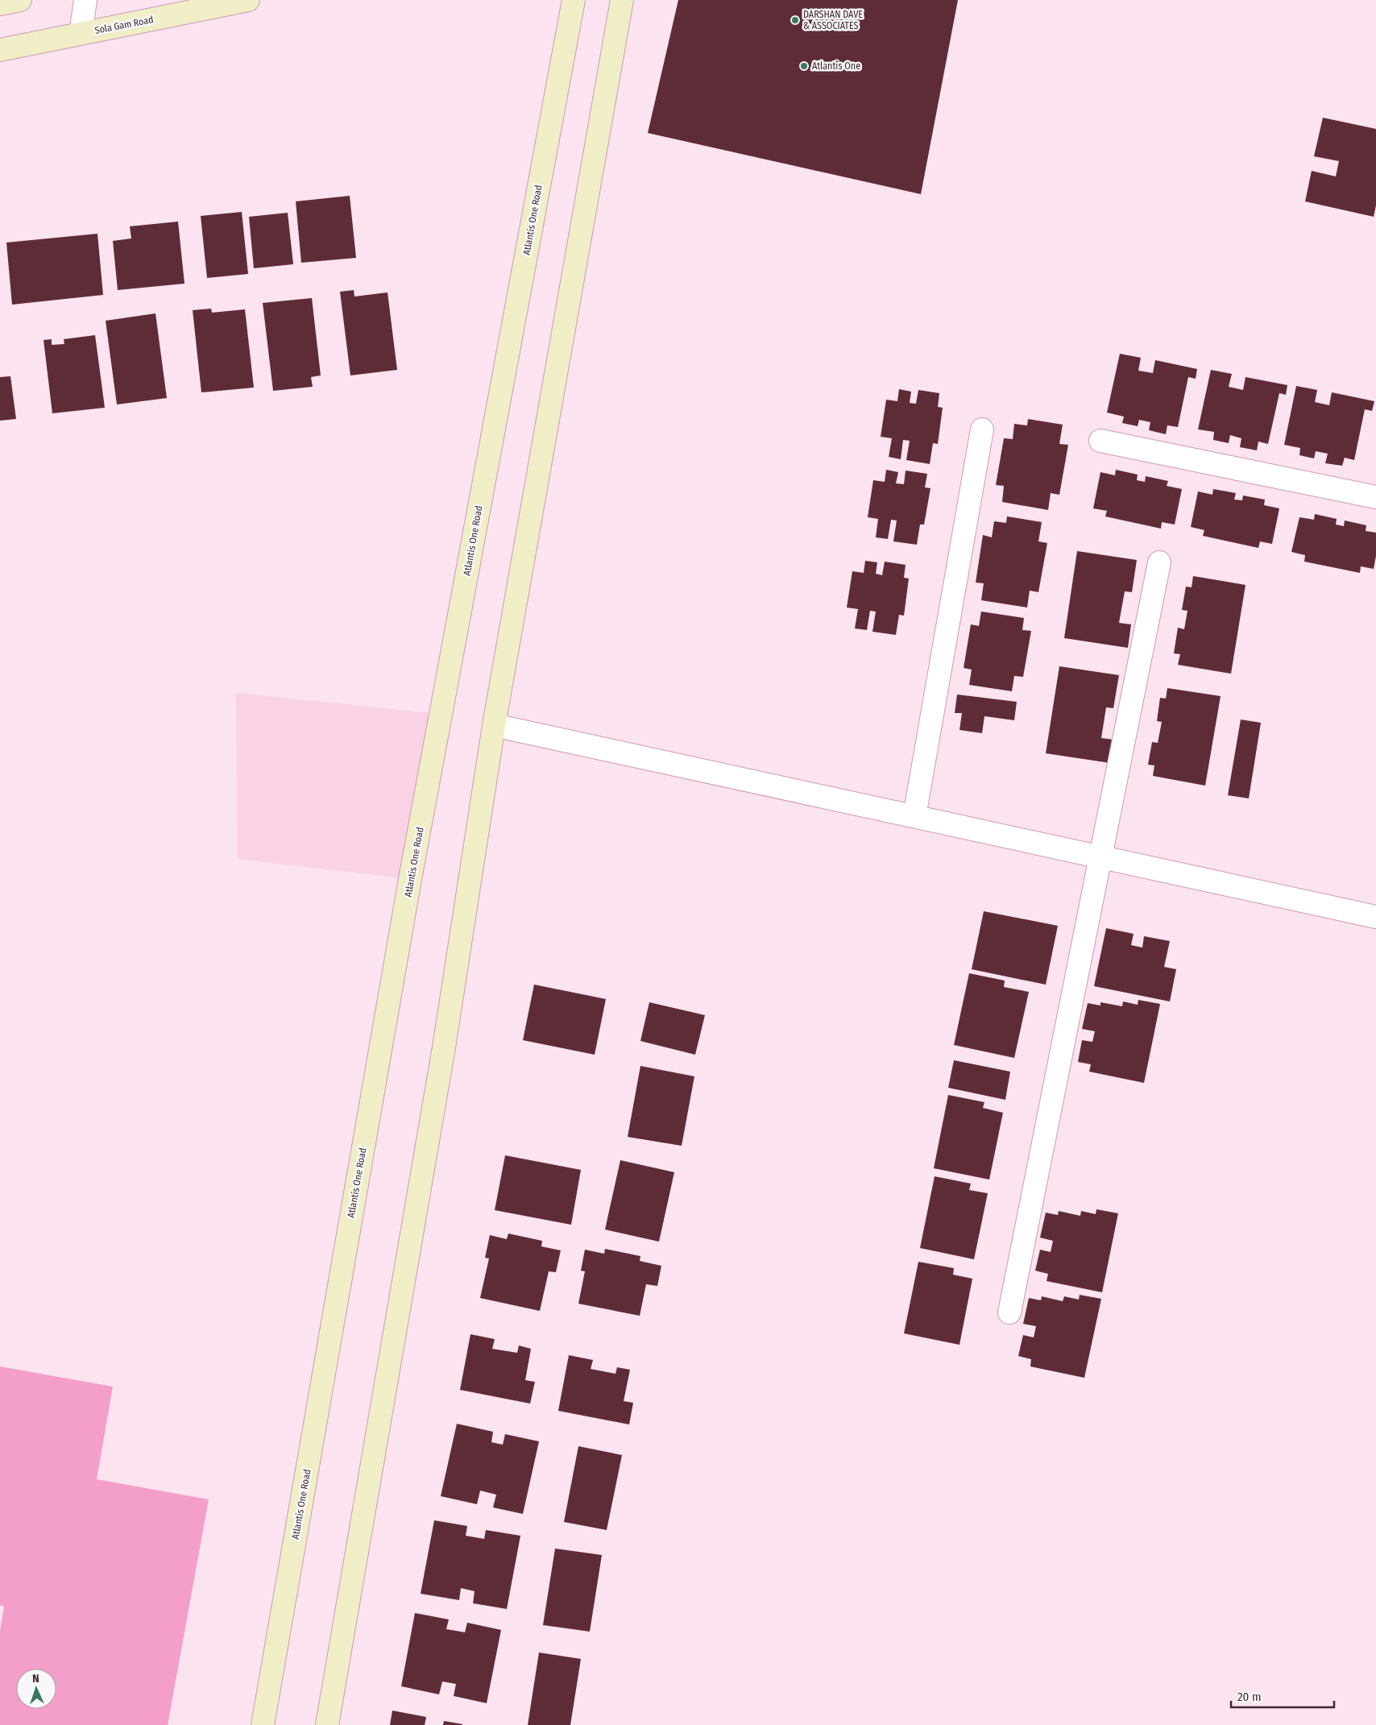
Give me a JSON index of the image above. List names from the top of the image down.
{
  "streets": {
    "street": ["Sola Gam Road", "Atlantis One Road"]
  },
  "places": ["DARSHAN DAVE & ASSOCIATES", "Atlantis One"],
  "scale_bar": "20 m",
  "north": "top"
}
